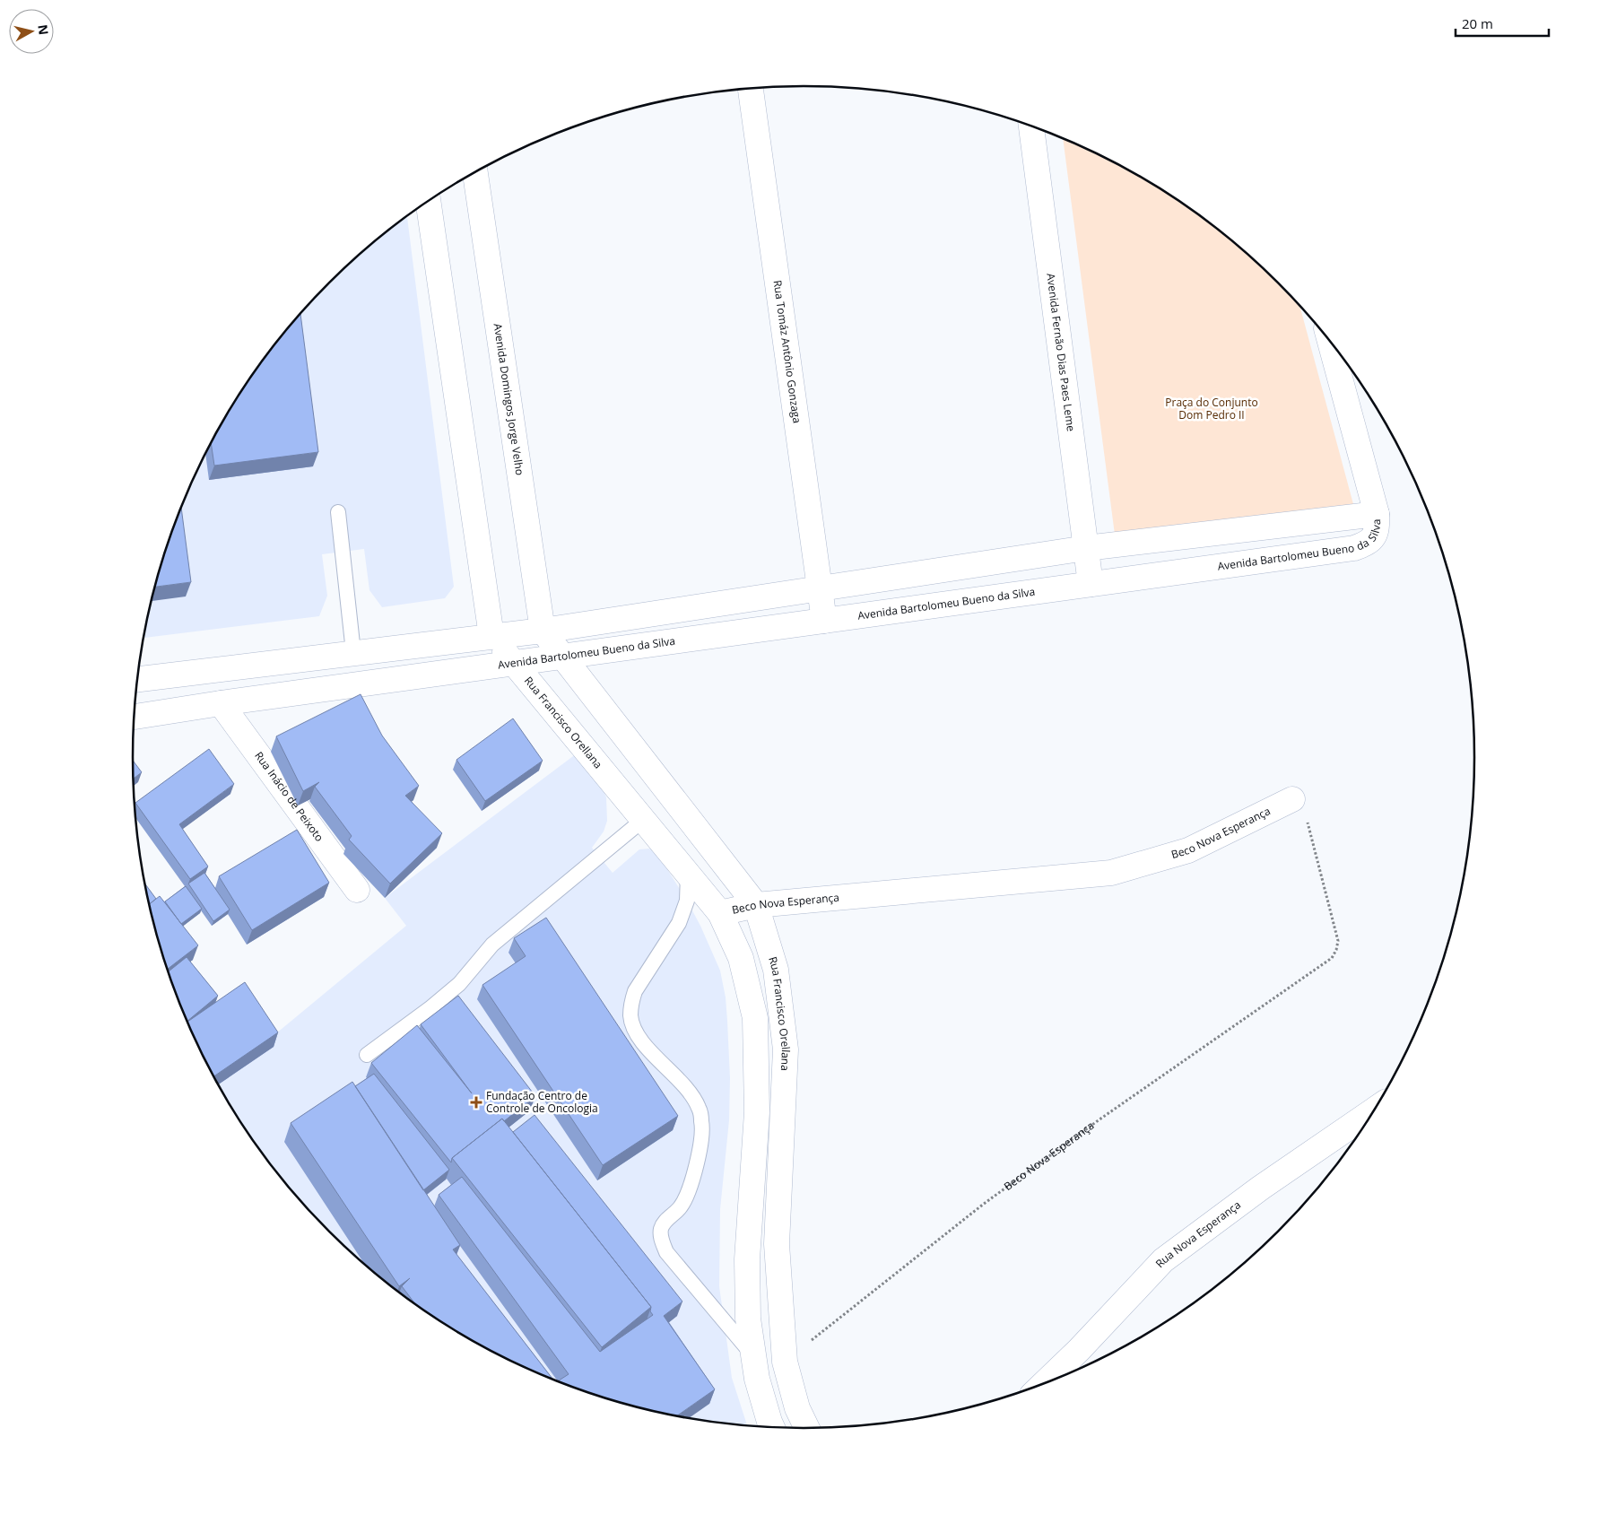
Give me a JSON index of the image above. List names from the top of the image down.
{
  "streets": {
    "street": [
      "Avenida Fernão Dias Paes Leme",
      "Rua Tomáz Antônio Gonzaga",
      "Avenida Domingos Jorge Velho",
      "Avenida Bartolomeu Bueno da Silva",
      "Rua Francisco Orellana",
      "Rua Inácio de Peixoto",
      "Beco Nova Esperança",
      "Rua Nova Esperança"
    ]
  },
  "crossings": [
    ["Avenida Fernão Dias Paes Leme", "Avenida Bartolomeu Bueno da Silva"],
    ["Rua Tomáz Antônio Gonzaga", "Avenida Bartolomeu Bueno da Silva"],
    ["Avenida Domingos Jorge Velho", "Avenida Bartolomeu Bueno da Silva"],
    ["Avenida Domingos Jorge Velho", "Rua Francisco Orellana"],
    ["Avenida Bartolomeu Bueno da Silva", "Rua Francisco Orellana"],
    ["Avenida Bartolomeu Bueno da Silva", "Rua Inácio de Peixoto"],
    ["Rua Francisco Orellana", "Beco Nova Esperança"]
  ],
  "parks": ["Praça do Conjunto Dom Pedro II"],
  "places": {
    "health": ["Fundação Centro de Controle de Oncologia"]
  },
  "scale_bar": "20 m",
  "north": "right"
}
